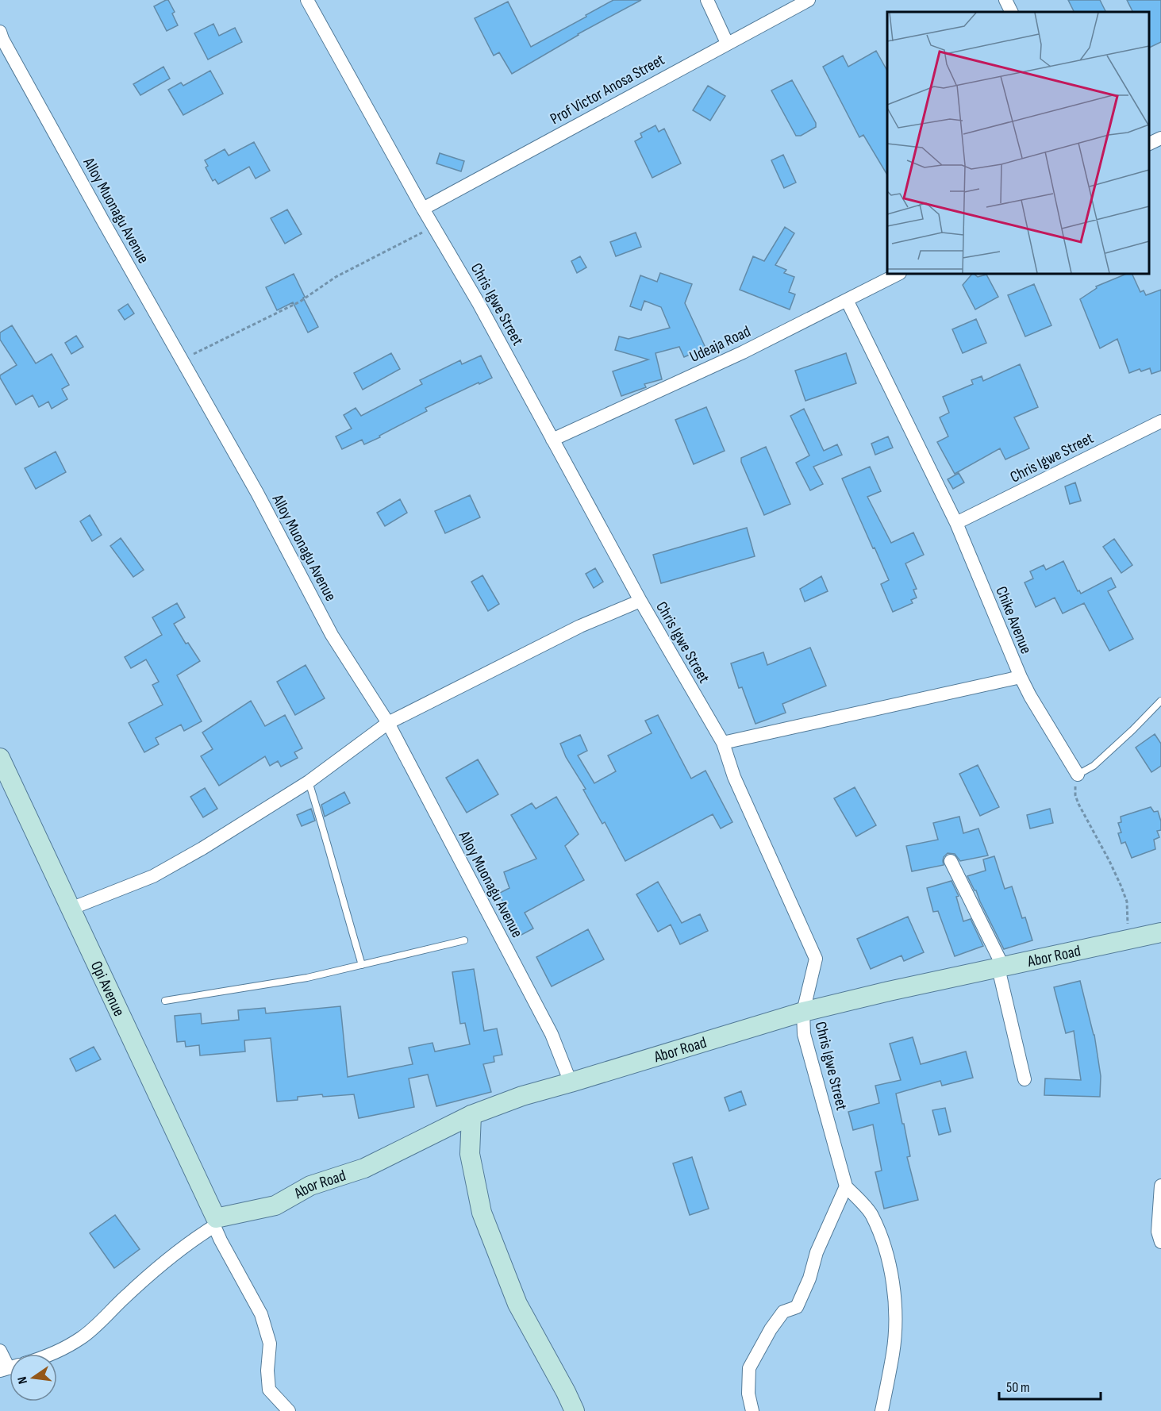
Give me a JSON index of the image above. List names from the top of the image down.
{
  "streets": {
    "street": [
      "Prof Victor Anosa Street",
      "Alloy Muonagu Avenue",
      "Chris Igwe Street",
      "Udeaja Road",
      "Chike Avenue",
      "Abor Road",
      "Opi Avenue"
    ]
  },
  "crossings": [
    ["Prof Victor Anosa Street", "Chris Igwe Street"],
    ["Alloy Muonagu Avenue", "Abor Road"],
    ["Chris Igwe Street", "Udeaja Road"],
    ["Chris Igwe Street", "Chike Avenue"],
    ["Chris Igwe Street", "Abor Road"],
    ["Udeaja Road", "Chike Avenue"],
    ["Abor Road", "Opi Avenue"]
  ],
  "scale_bar": "50 m",
  "north": "left"
}
